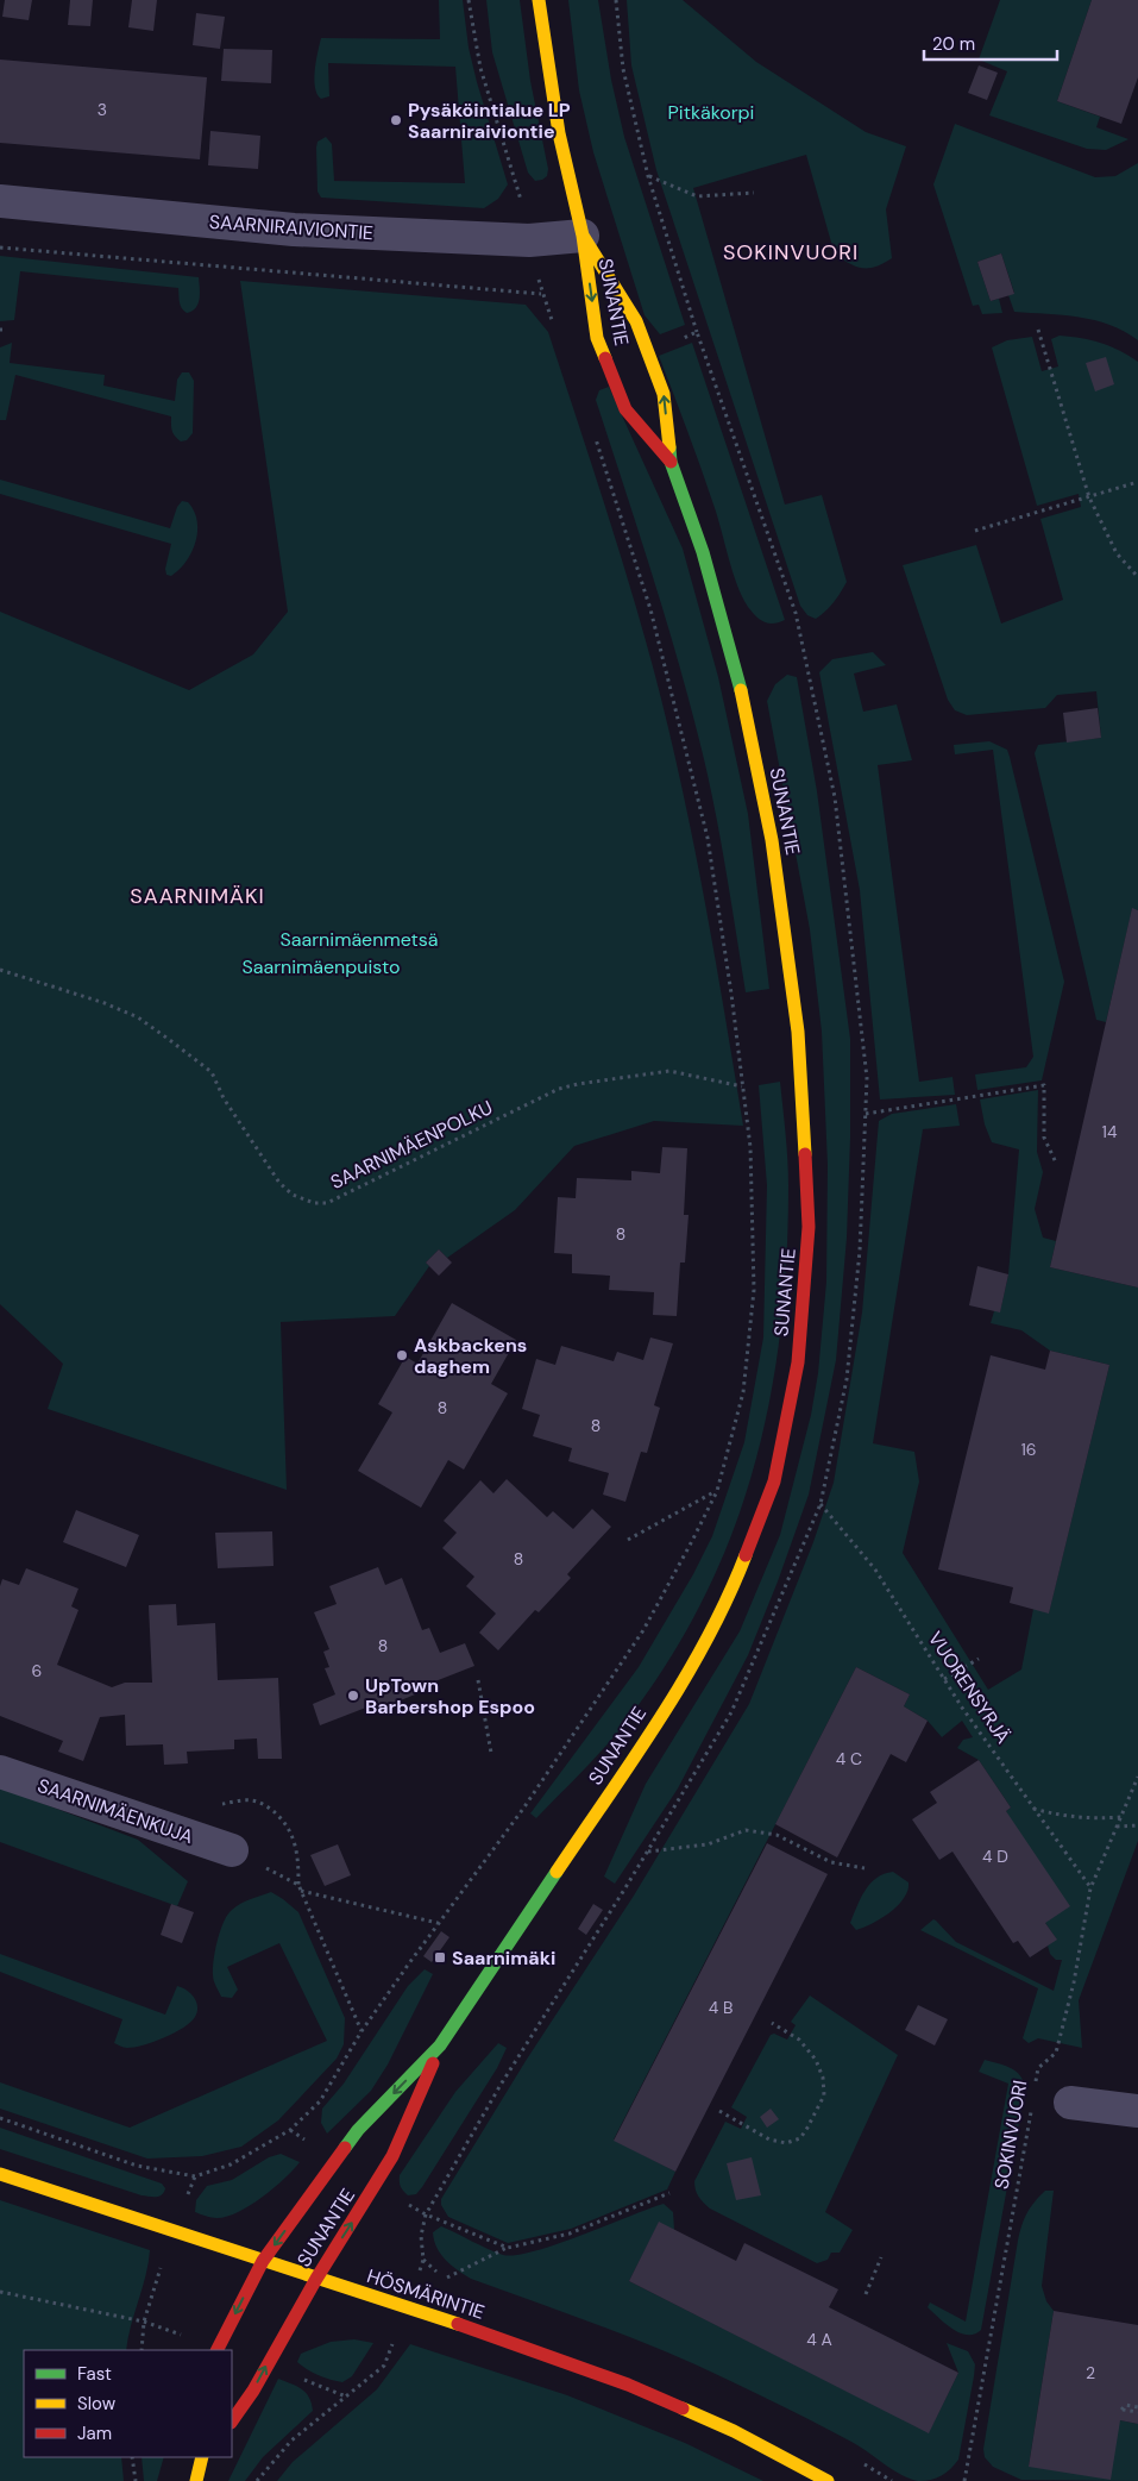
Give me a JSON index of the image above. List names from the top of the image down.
{
  "streets": {
    "street": [
      "SAARNIRAIVIONTIE",
      "SUNANTIE",
      "SAARNIMÄENKUJA",
      "HÖSMÄRINTIE"
    ],
    "path": ["SAARNIMÄENPOLKU", "VUORENSYRJÄ", "SOKINVUORI"]
  },
  "crossings": [
    ["SAARNIRAIVIONTIE", "SUNANTIE"],
    ["SUNANTIE", "HÖSMÄRINTIE"],
    ["VUORENSYRJÄ", "SOKINVUORI"]
  ],
  "districts": ["SOKINVUORI", "SAARNIMÄKI"],
  "parks": ["Pitkäkorpi", "Saarnimäenmetsä", "Saarnimäenpuisto"],
  "places": {
    "other": ["Pysäköintialue LP Saarniraiviontie", "Askbackens daghem", "UpTown Barbershop Espoo"],
    "transit": ["Saarnimäki"]
  },
  "house_numbers": [
    "3",
    "14",
    "8",
    "8",
    "8",
    "16",
    "8",
    "8",
    "6",
    "4 C",
    "4 D",
    "4 B",
    "4 A",
    "2"
  ],
  "legend": ["Fast", "Slow", "Jam"],
  "scale_bar": "20 m"
}
